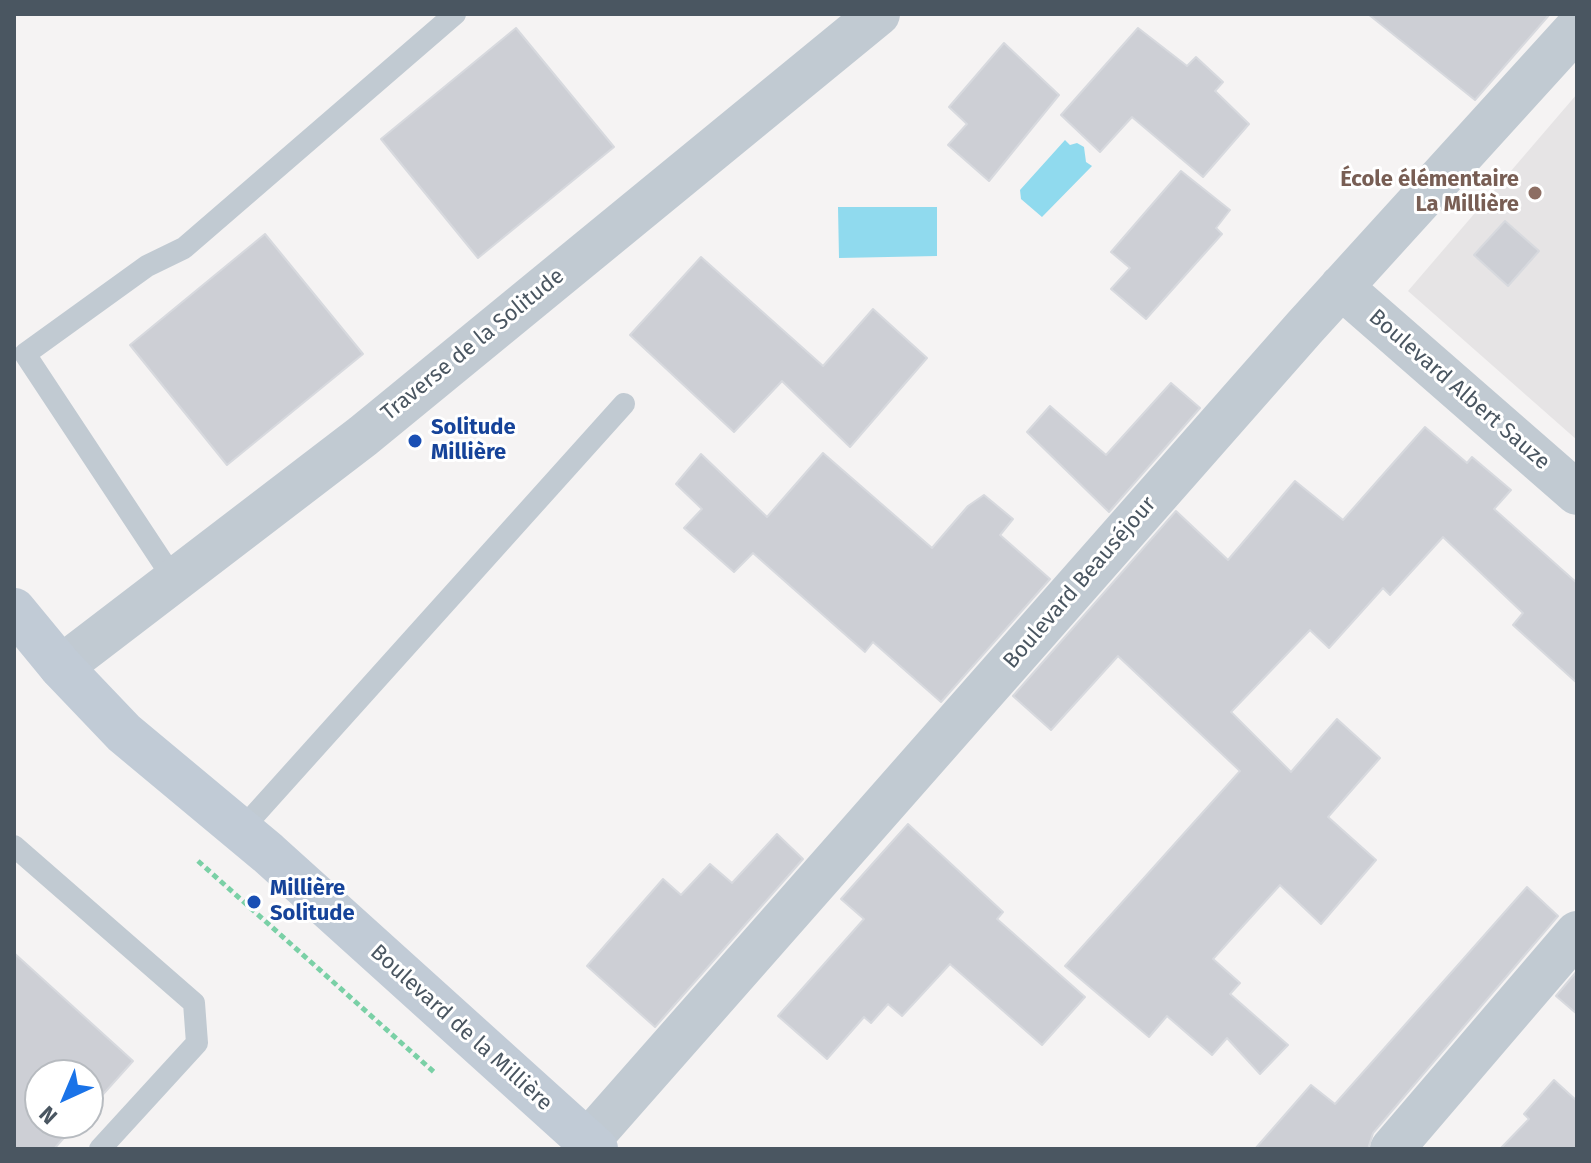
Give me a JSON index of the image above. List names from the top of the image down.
{
  "streets": {
    "main road": ["Boulevard de la Millière"],
    "street": ["Traverse de la Solitude", "Boulevard Albert Sauze", "Boulevard Beauséjour"]
  },
  "crossings": [
    ["Traverse de la Solitude", "Boulevard de la Millière"],
    ["Boulevard Albert Sauze", "Boulevard Beauséjour"],
    ["Boulevard Beauséjour", "Boulevard de la Millière"]
  ],
  "places": ["École élémentaire La Millière", "Solitude Millière", "Millière Solitude"],
  "north": "bottom left"
}
